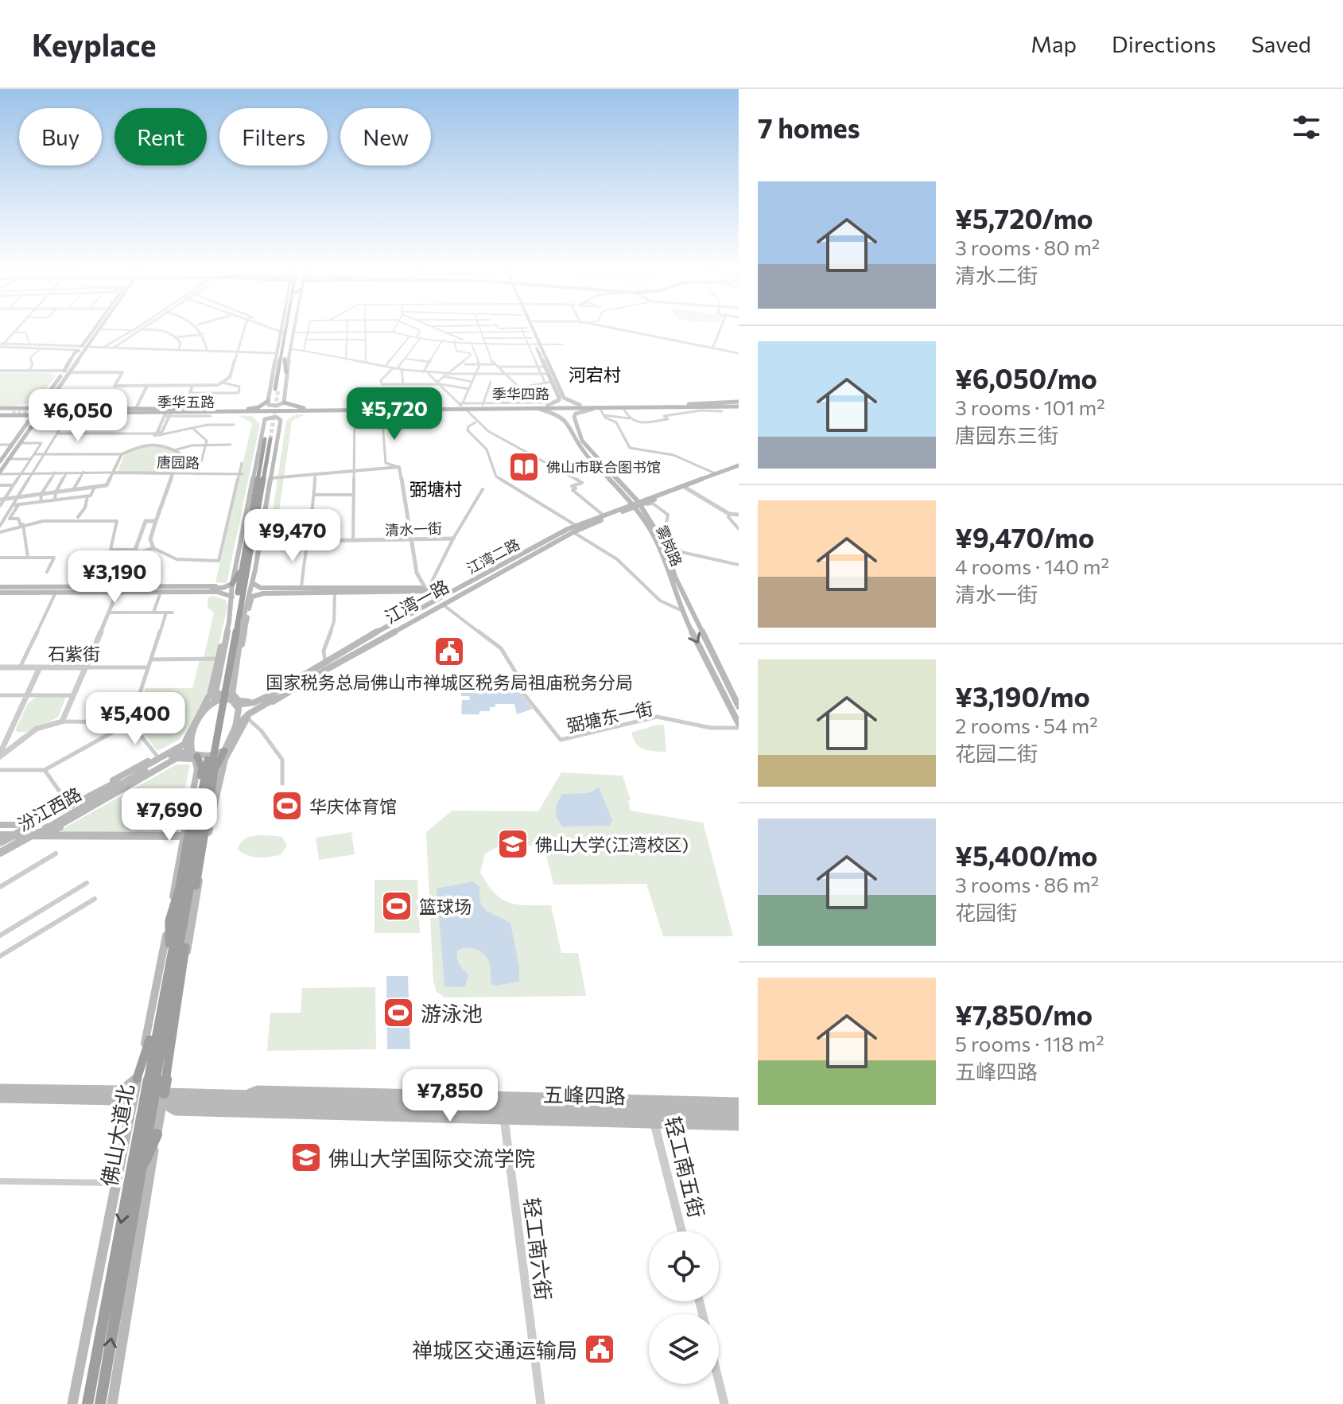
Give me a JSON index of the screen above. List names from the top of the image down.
{
  "streets": {
    "highway": ["佛山大道北"],
    "main road": [
      "季华四路",
      "季华五路",
      "雾岗路",
      "江湾二路",
      "江湾一路",
      "汾江西路",
      "五峰四路"
    ],
    "street": [
      "唐园路",
      "清水一街",
      "石紫街",
      "弼塘东一街",
      "轻工南五街",
      "轻工南六街"
    ]
  },
  "crossings": [
    ["季华四路", "季华五路"],
    ["雾岗路", "江湾二路"],
    ["雾岗路", "弼塘东一街"],
    ["江湾二路", "江湾一路"],
    ["江湾一路", "弼塘东一街"],
    ["五峰四路", "佛山大道北"],
    ["五峰四路", "轻工南五街"],
    ["五峰四路", "轻工南六街"]
  ],
  "districts": ["河宕村", "弼塘村"],
  "places": {
    "library": ["佛山市联合图书馆"],
    "public building": ["国家税务总局佛山市禅城区税务局祖庙税务分局", "禅城区交通运输局"],
    "sports": ["华庆体育馆", "篮球场", "游泳池"],
    "school or university": ["佛山大学(江湾校区)", "佛山大学国际交流学院"]
  },
  "page": {
    "header": "Keyplace",
    "nav": ["Map", "Directions", "Saved"],
    "heading": "7 homes",
    "chip": [
      "Buy",
      "Rent",
      "Filters",
      "New"
    ],
    "list": [
      {
        "name": "¥5,720/mo",
        "note": "3 rooms · 80 m² · 清水二街"
      },
      {
        "name": "¥6,050/mo",
        "note": "3 rooms · 101 m² · 唐园东三街"
      },
      {
        "name": "¥9,470/mo",
        "note": "4 rooms · 140 m² · 清水一街"
      },
      {
        "name": "¥3,190/mo",
        "note": "2 rooms · 54 m² · 花园二街"
      },
      {
        "name": "¥5,400/mo",
        "note": "3 rooms · 86 m² · 花园街"
      },
      {
        "name": "¥7,850/mo",
        "note": "5 rooms · 118 m² · 五峰四路"
      }
    ],
    "price": [
      "¥5,720",
      "¥6,050",
      "¥9,470",
      "¥3,190",
      "¥5,400",
      "¥7,690",
      "¥7,850"
    ]
  }
}
